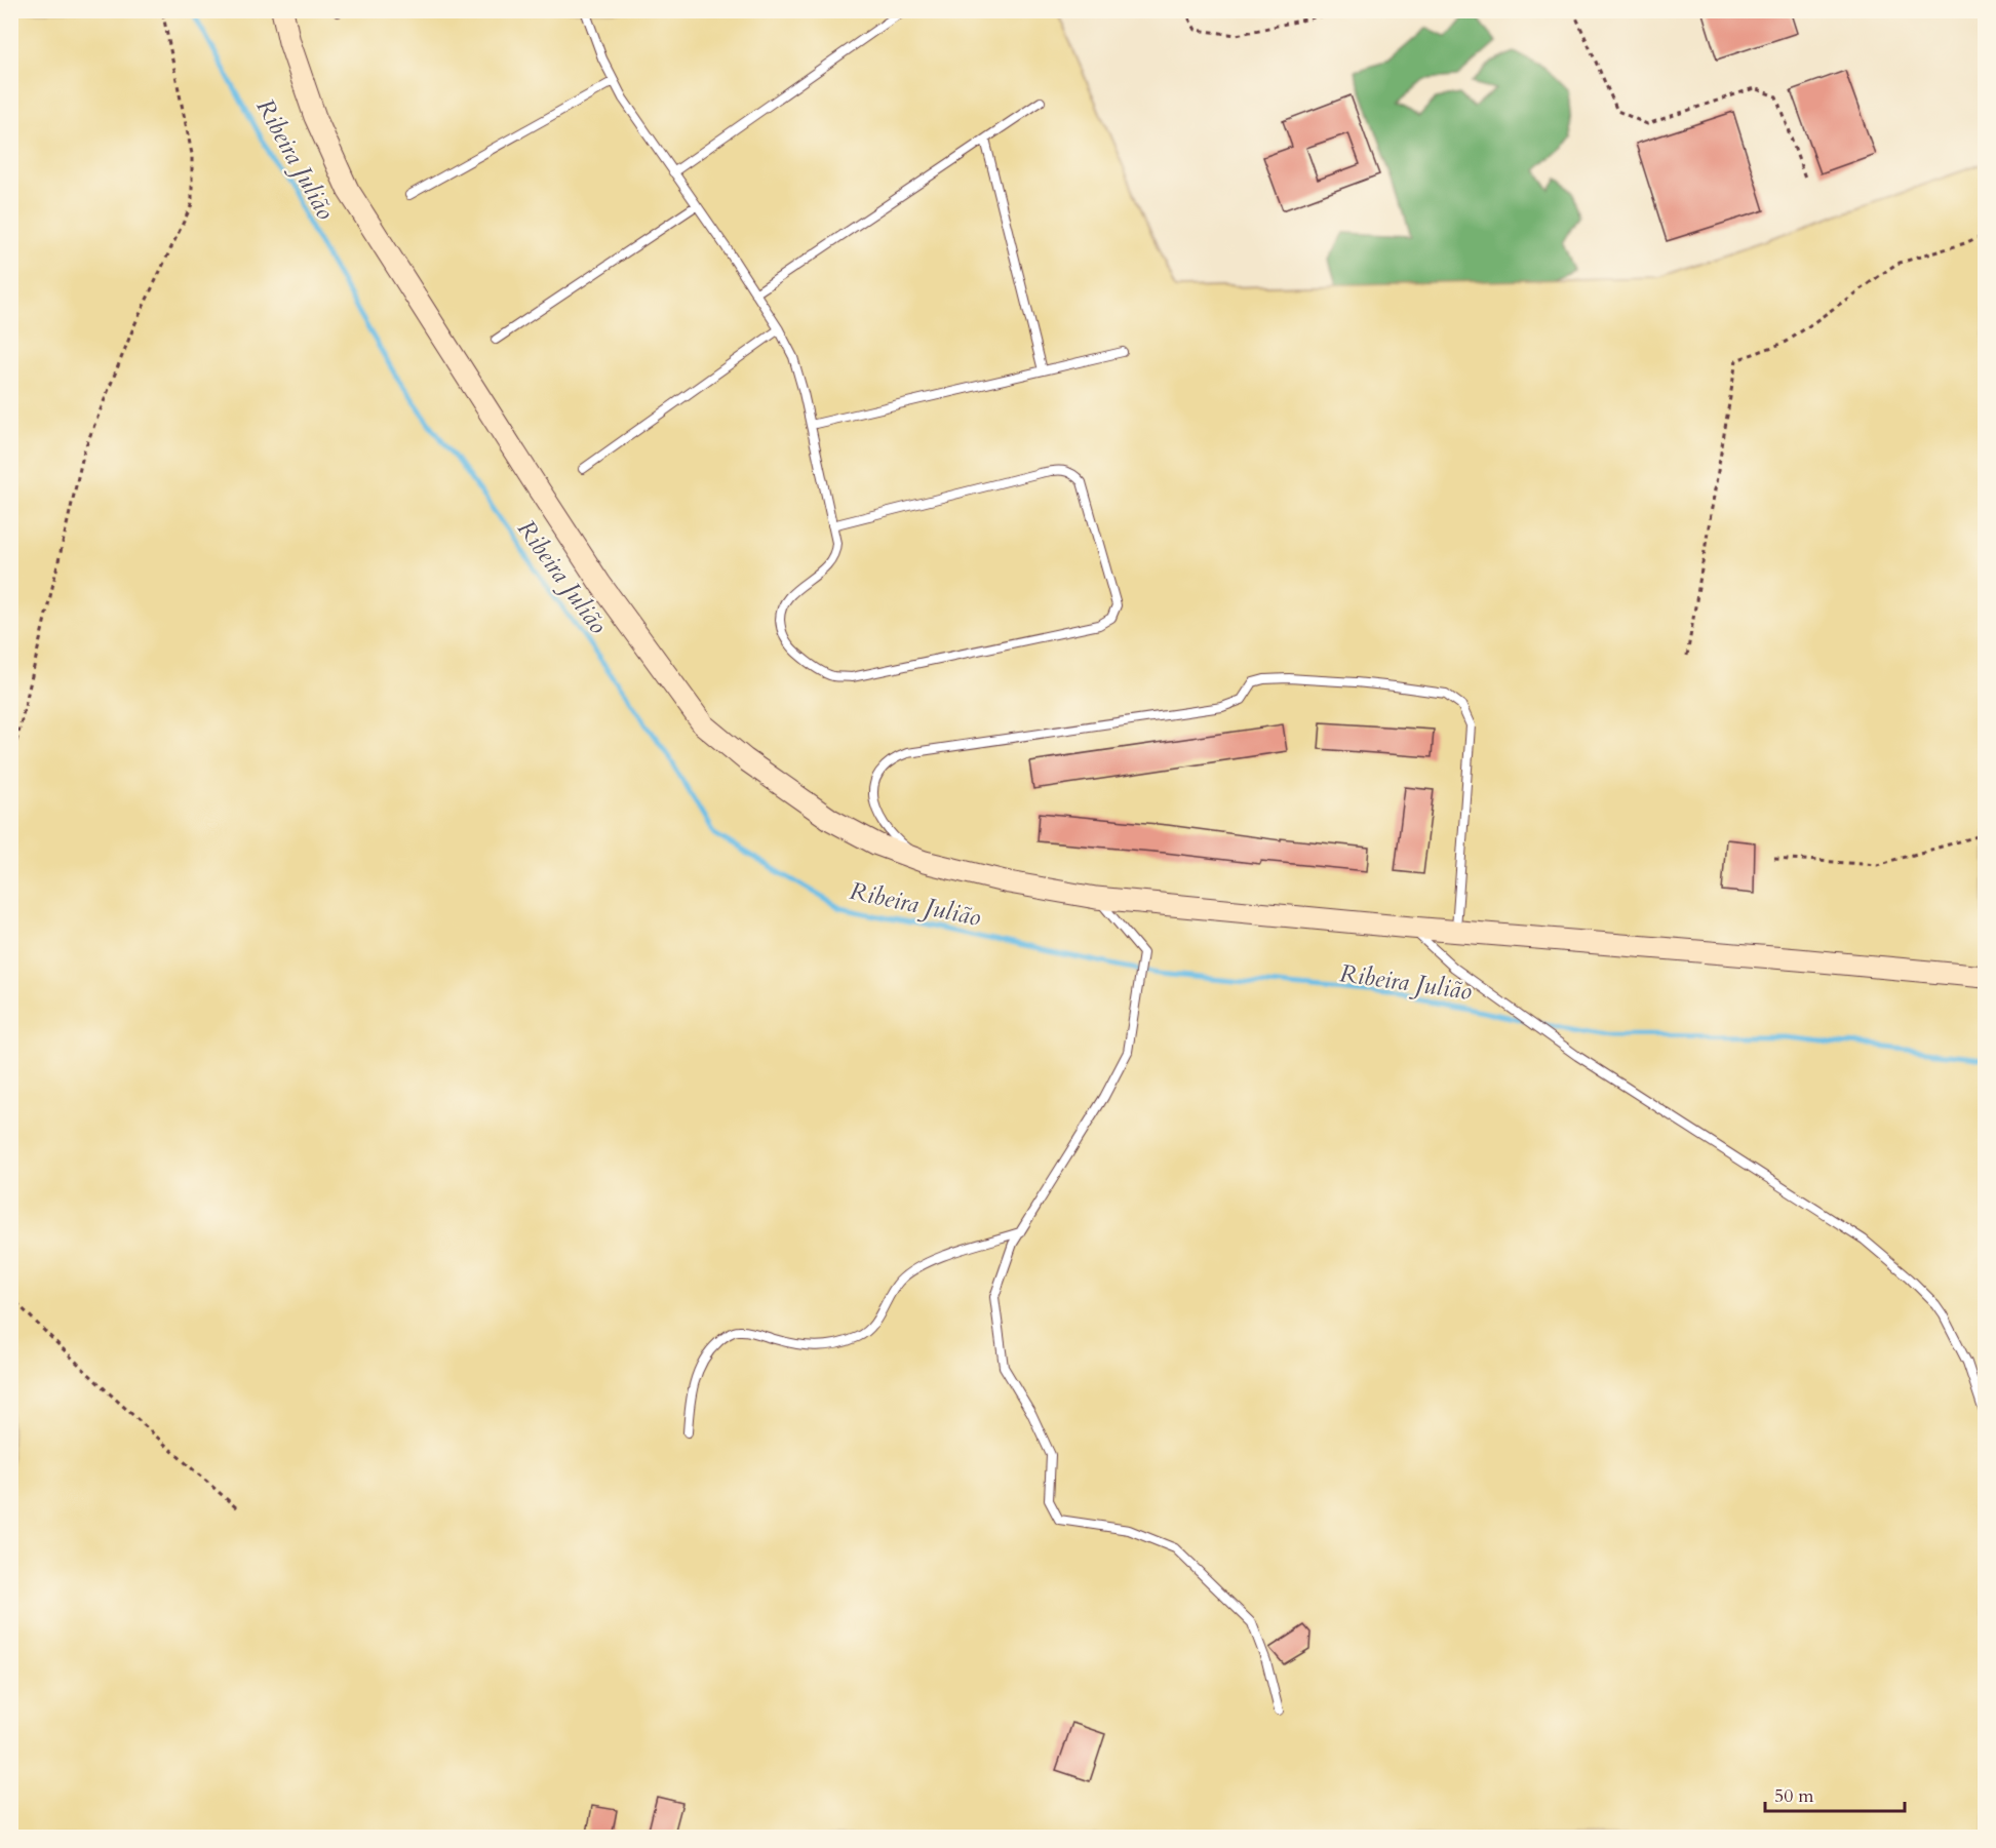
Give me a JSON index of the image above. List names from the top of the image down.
{
  "water": ["Ribeira Julião"],
  "scale_bar": "50 m"
}
